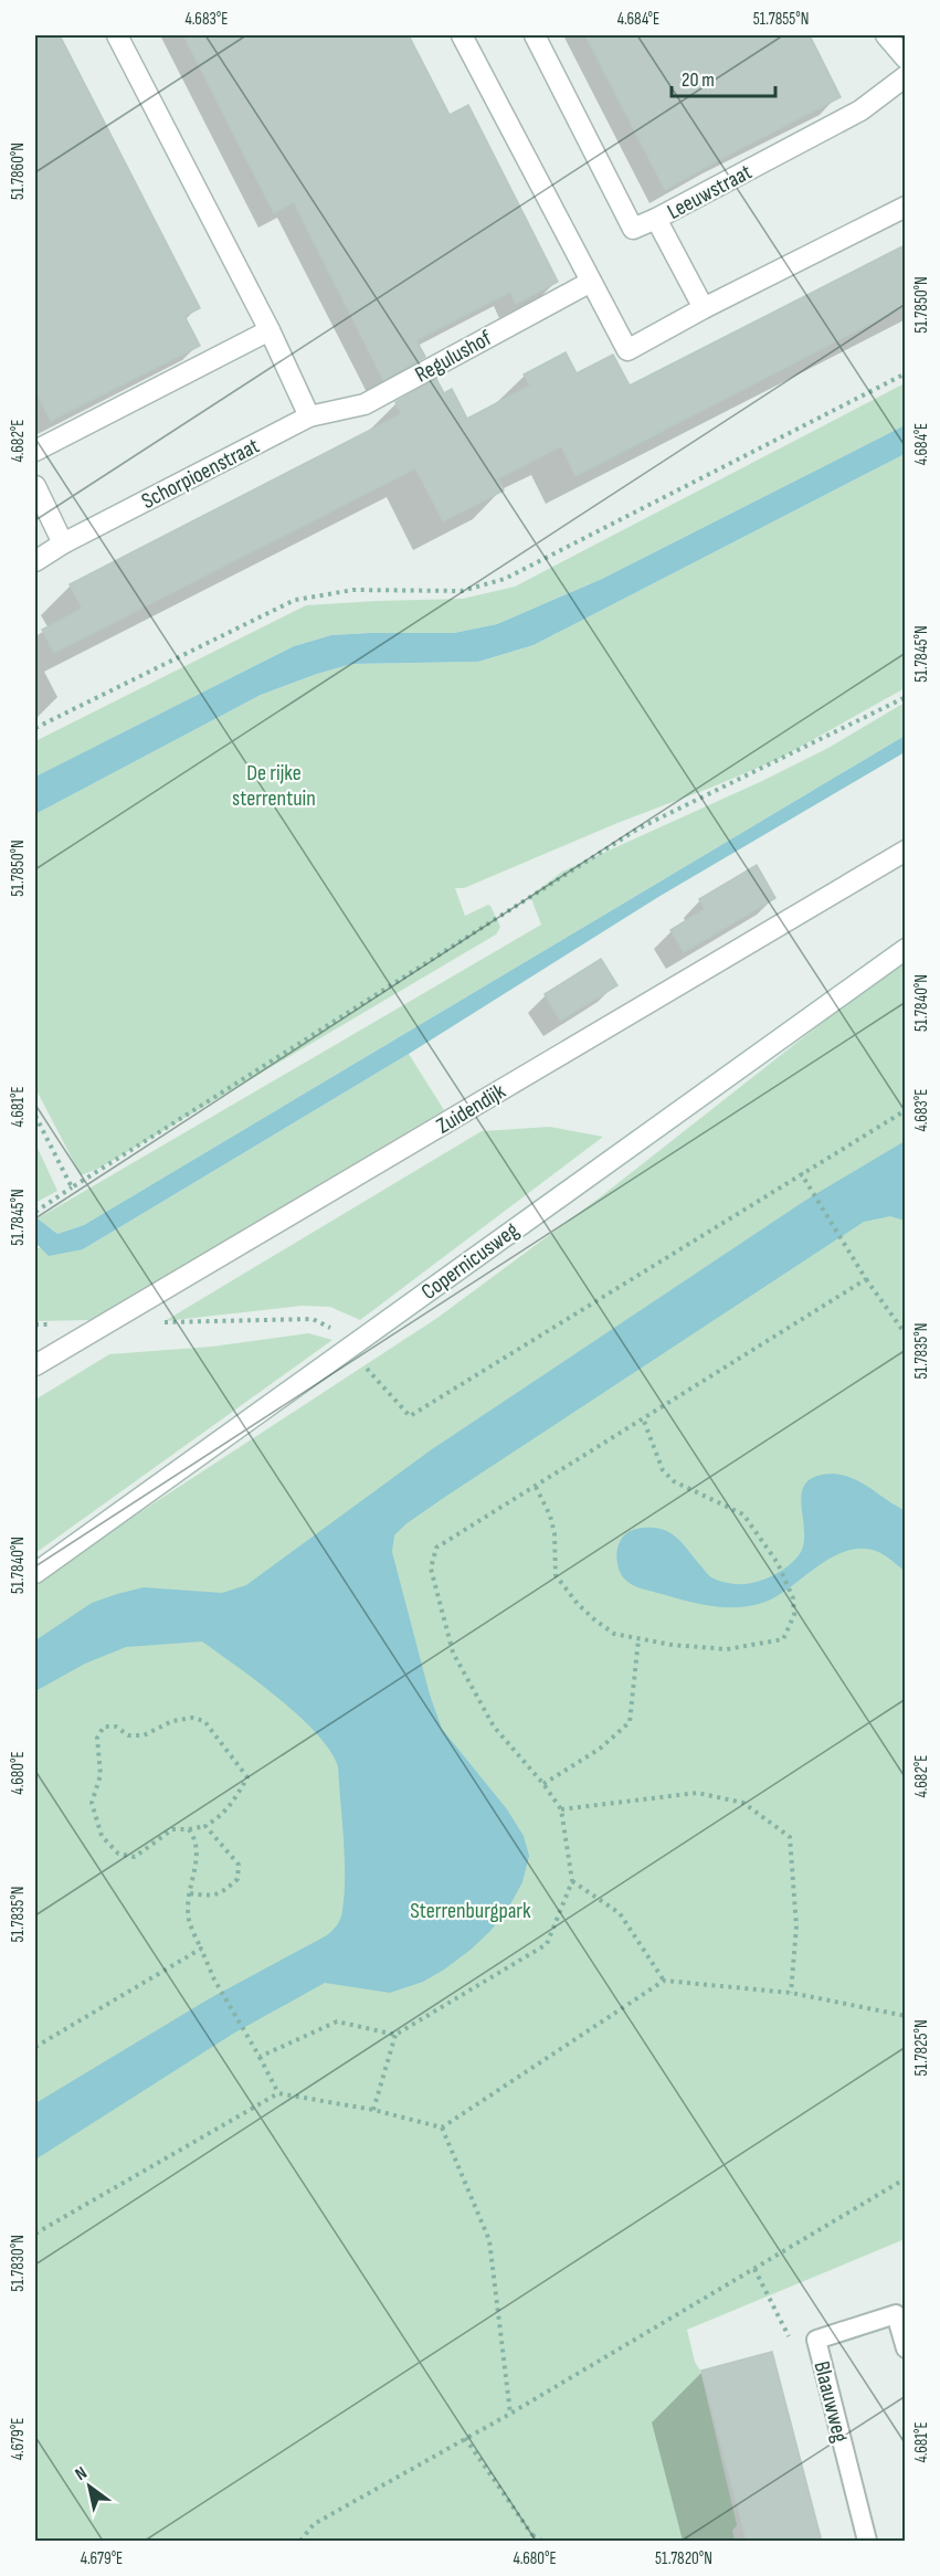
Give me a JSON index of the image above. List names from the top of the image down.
{
  "streets": {
    "street": [
      "Leeuwstraat",
      "Regulushof",
      "Schorpioenstraat",
      "Zuidendijk",
      "Copernicusweg"
    ],
    "lane": ["Blaauwweg"]
  },
  "crossings": [
    ["Regulushof", "Schorpioenstraat"]
  ],
  "parks": ["De rijke sterrentuin", "Sterrenburgpark"],
  "scale_bar": "20 m",
  "north": "top left",
  "coordinates": [
    "4.683°E",
    "4.684°E",
    "51.7855°N",
    "51.7860°N",
    "51.7850°N",
    "4.682°E",
    "51.7845°N",
    "51.7840°N",
    "4.681°E",
    "51.7835°N",
    "4.680°E",
    "51.7825°N",
    "51.7830°N",
    "4.679°E",
    "51.7820°N"
  ]
}
